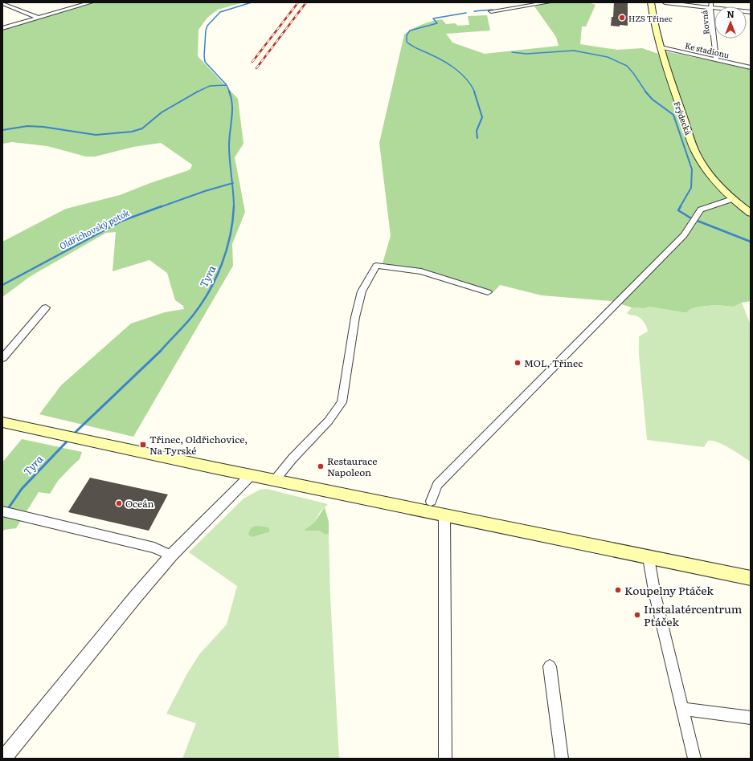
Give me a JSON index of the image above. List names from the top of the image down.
{
  "streets": {
    "main road": ["Frýdecká"],
    "street": ["Rovná", "Ke stadionu"]
  },
  "crossings": [
    ["Rovná", "Ke stadionu"],
    ["Ke stadionu", "Frýdecká"]
  ],
  "water": ["Oldřichovský potok", "Tyra"],
  "places": {
    "other": [
      "HZS Třinec",
      "MOL, Třinec",
      "Restaurace Napoleon",
      "Oceán",
      "Koupelny Ptáček",
      "Instalatércentrum Ptáček"
    ],
    "transit": ["Třinec, Oldřichovice, Na Tyrské"]
  },
  "north": "top"
}
